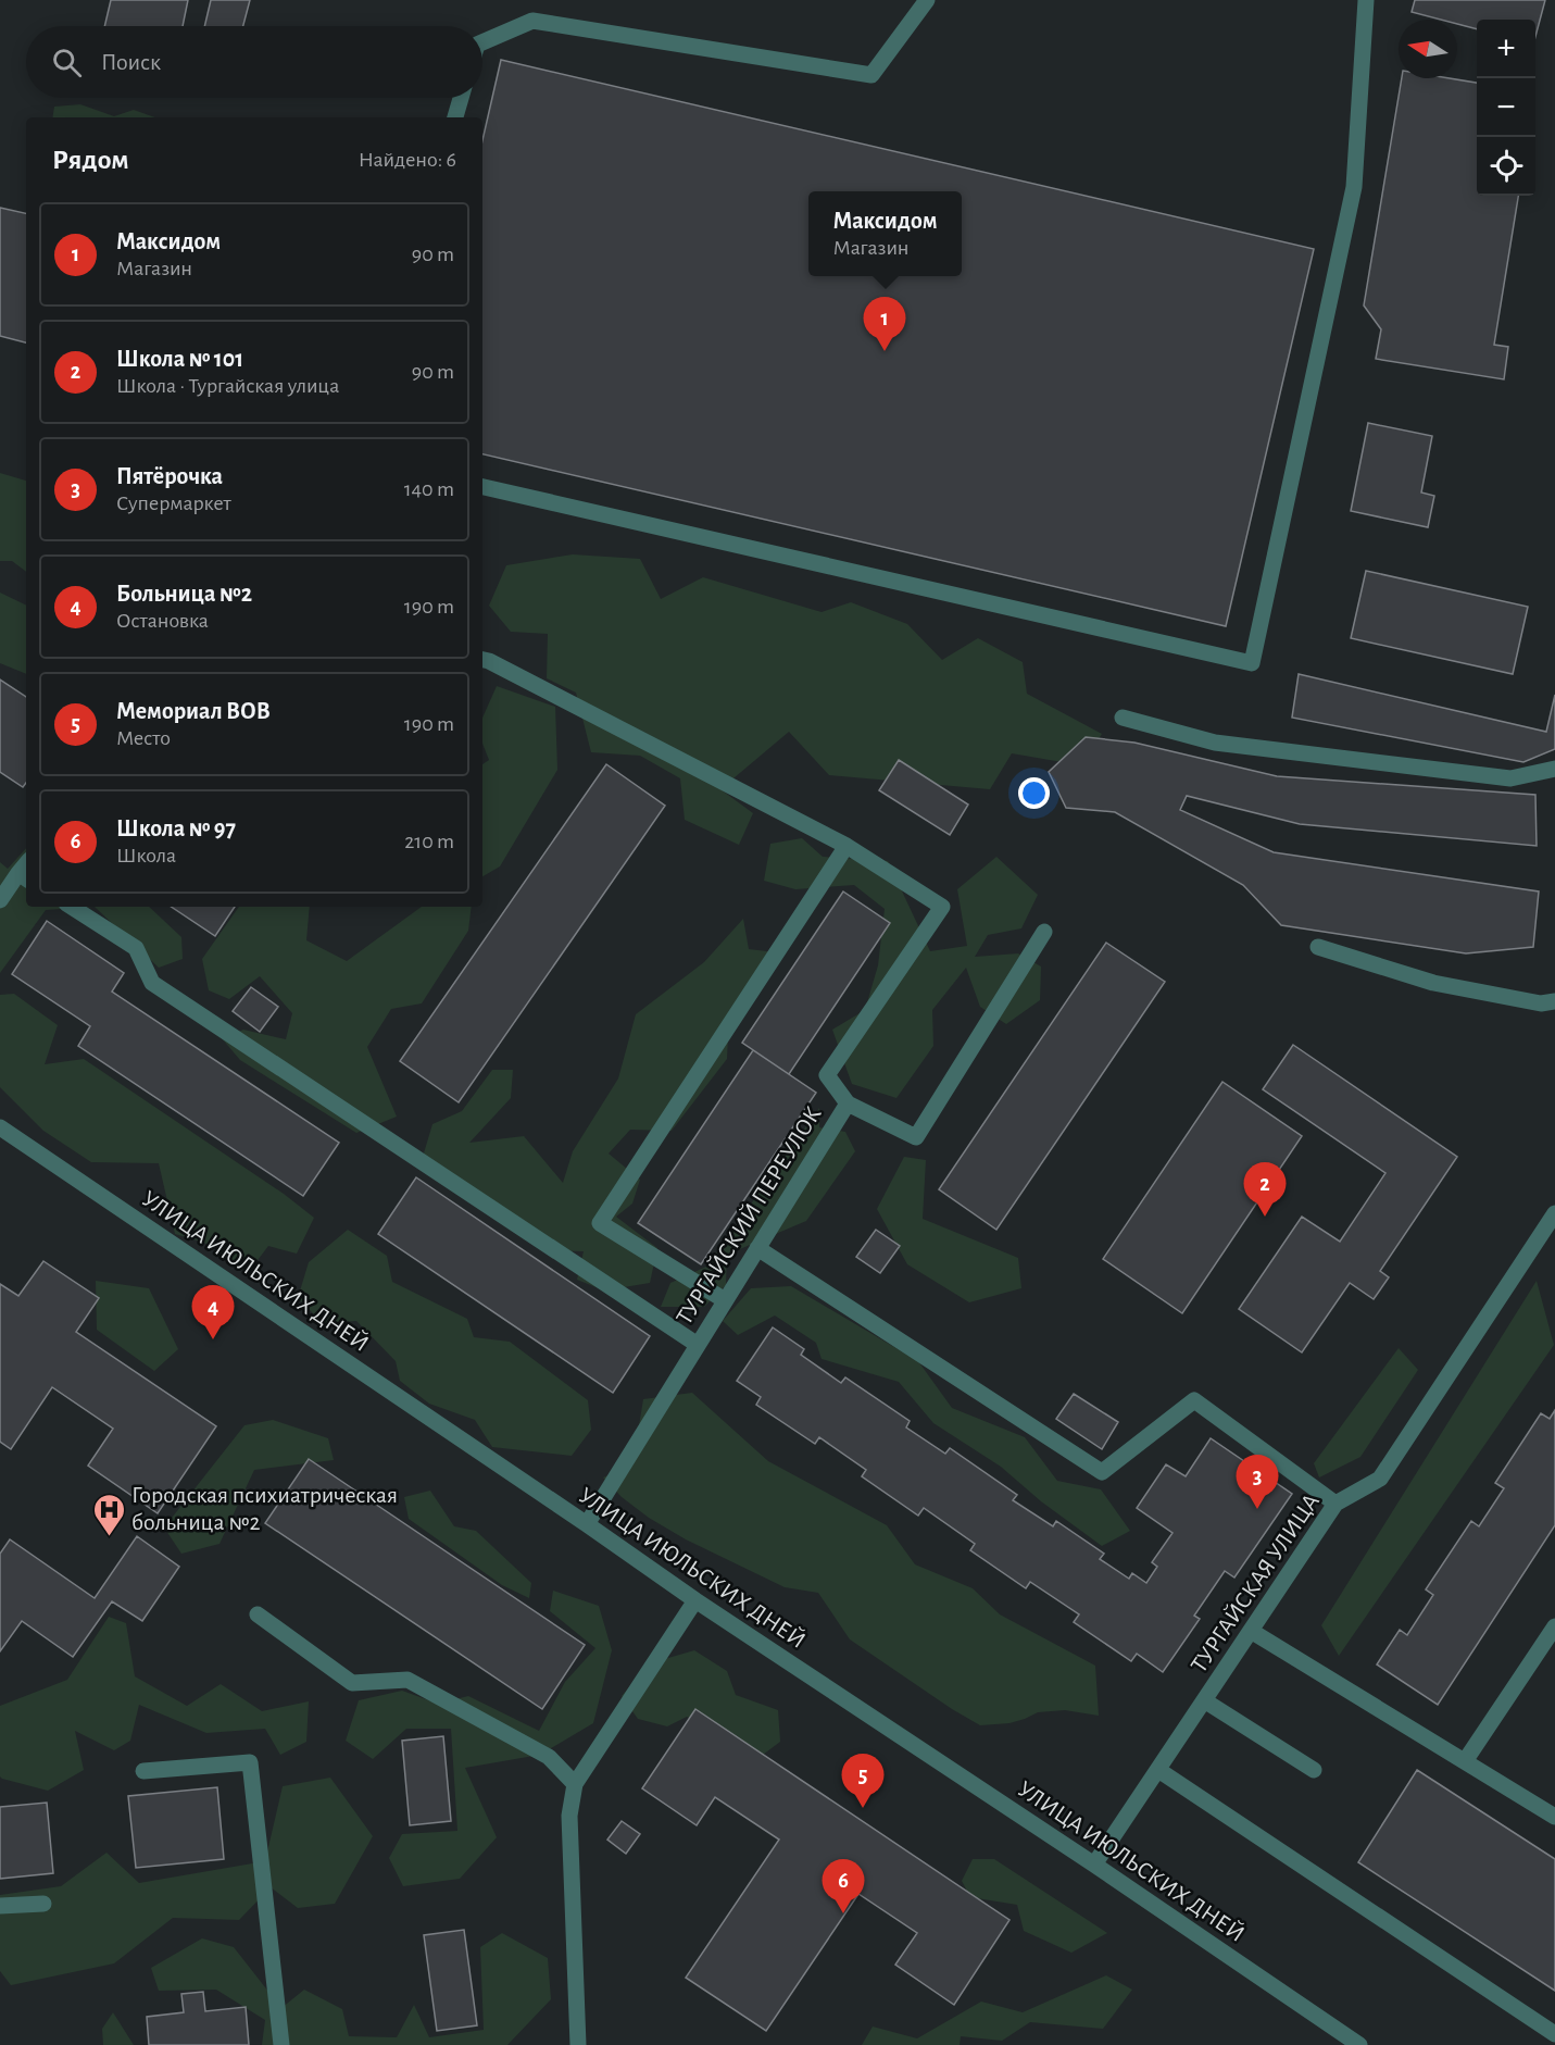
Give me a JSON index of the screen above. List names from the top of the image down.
{
  "streets": {
    "street": ["ТУРГАЙСКИЙ ПЕРЕУЛОК", "УЛИЦА ИЮЛЬСКИХ ДНЕЙ", "ТУРГАЙСКАЯ УЛИЦА"]
  },
  "crossings": [
    ["ТУРГАЙСКИЙ ПЕРЕУЛОК", "УЛИЦА ИЮЛЬСКИХ ДНЕЙ"],
    ["УЛИЦА ИЮЛЬСКИХ ДНЕЙ", "ТУРГАЙСКАЯ УЛИЦА"]
  ],
  "places": {
    "hospital": ["Городская психиатрическая больница №2"]
  },
  "north": "left",
  "page": {
    "map_buttons": ["+", "−"],
    "search": "Поиск",
    "heading": ["Рядом", "Найдено: 6"],
    "popup": ["Максидом", "Магазин"],
    "list": [
      {
        "mark": "1",
        "name": "Максидом",
        "note": "Магазин",
        "value": "90 m"
      },
      {
        "mark": "2",
        "name": "Школа № 101",
        "note": "Школа · Тургайская улица",
        "value": "90 m"
      },
      {
        "mark": "3",
        "name": "Пятёрочка",
        "note": "Супермаркет",
        "value": "140 m"
      },
      {
        "mark": "4",
        "name": "Больница №2",
        "note": "Остановка",
        "value": "190 m"
      },
      {
        "mark": "5",
        "name": "Мемориал ВОВ",
        "note": "Место",
        "value": "190 m"
      },
      {
        "mark": "6",
        "name": "Школа № 97",
        "note": "Школа",
        "value": "210 m"
      }
    ],
    "pins": [
      "1",
      "2",
      "4",
      "3",
      "5",
      "6"
    ]
  }
}
